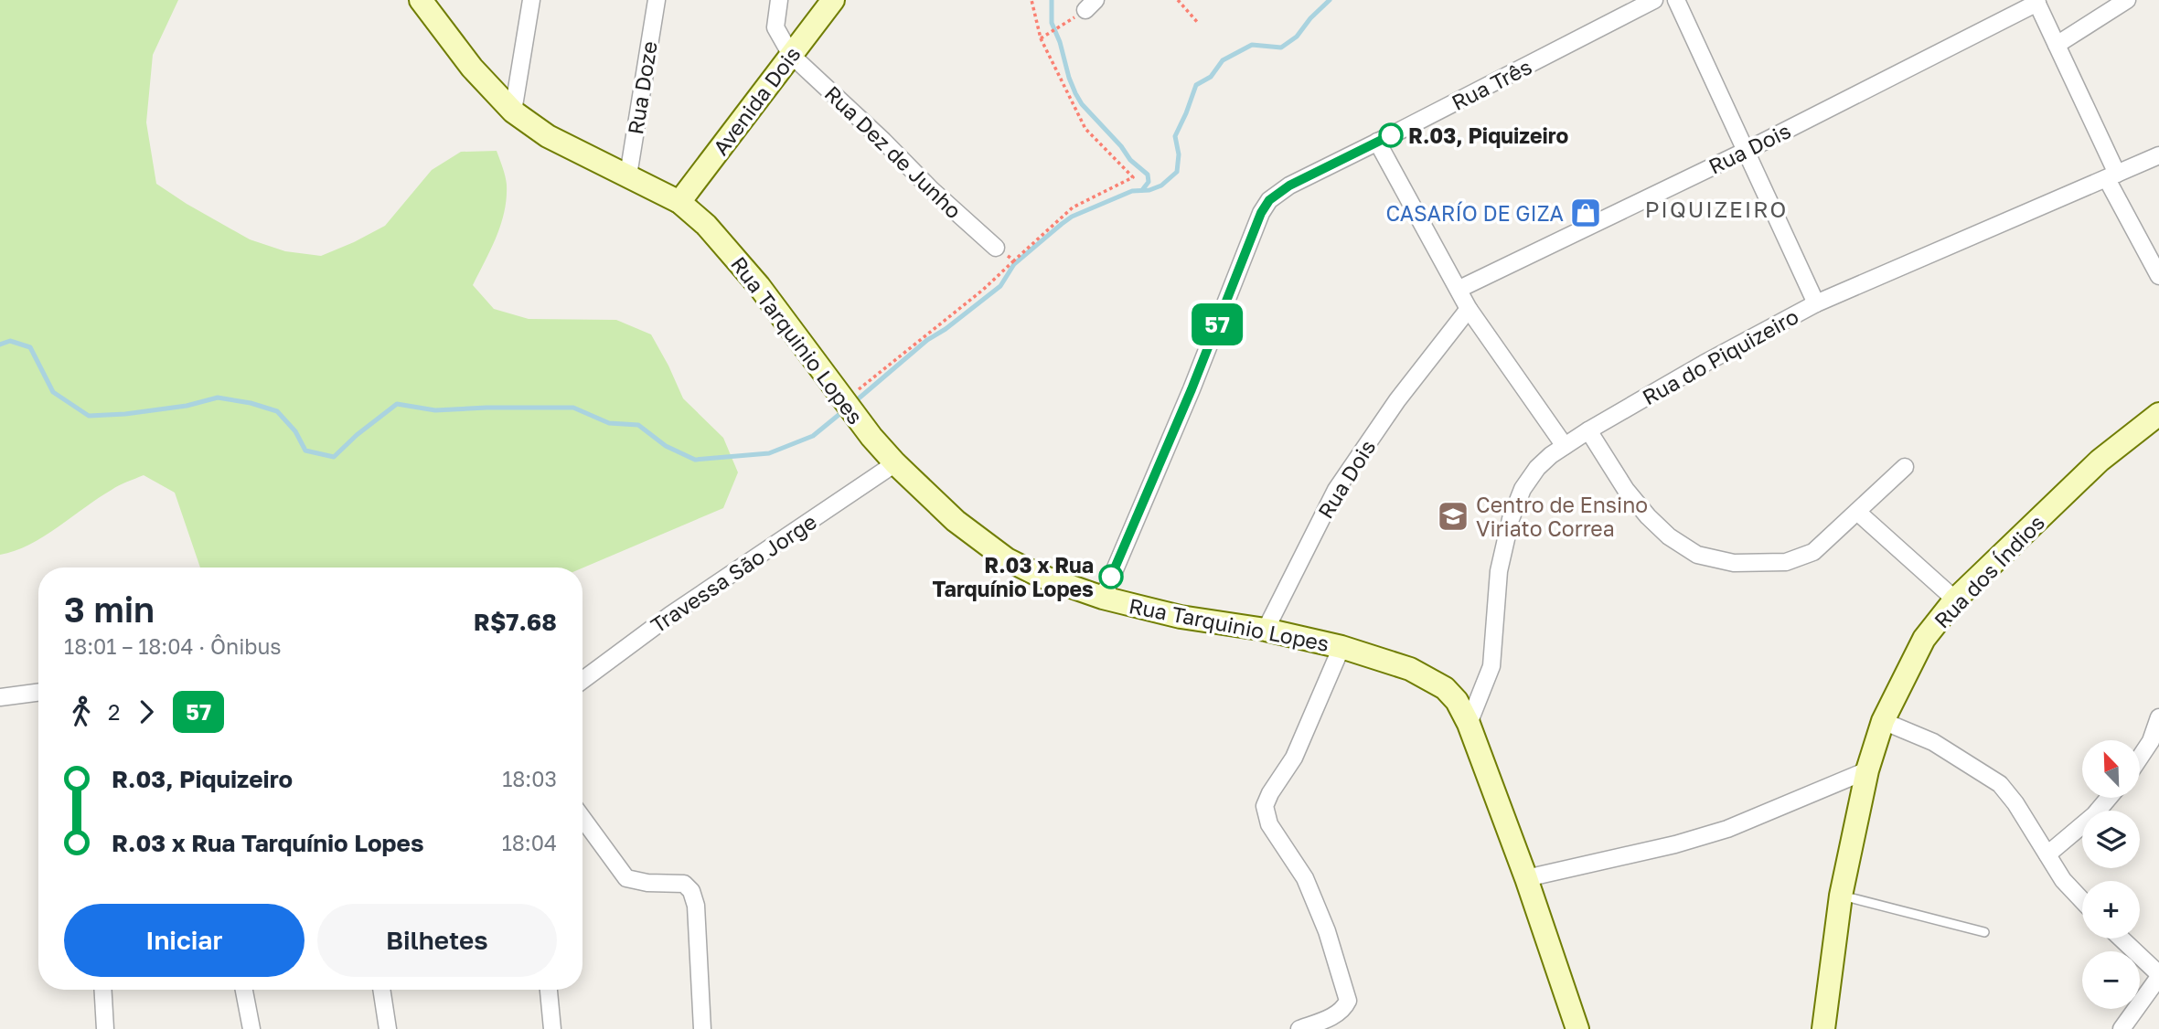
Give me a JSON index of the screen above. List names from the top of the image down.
{
  "streets": {
    "main road": ["Avenida Dois", "Rua Tarquinio Lopes", "Rua dos Índios"],
    "street": [
      "Rua Três",
      "Rua Doze",
      "Rua Dois",
      "Rua Dez de Junho",
      "Rua do Piquizeiro",
      "Travessa São Jorge"
    ]
  },
  "crossings": [
    ["Rua Três", "Rua Tarquinio Lopes"],
    ["Rua Doze", "Rua Tarquinio Lopes"],
    ["Avenida Dois", "Rua Dez de Junho"],
    ["Avenida Dois", "Rua Tarquinio Lopes"],
    ["Rua Dois", "Rua Tarquinio Lopes"],
    ["Rua Tarquinio Lopes", "Rua do Piquizeiro"],
    ["Rua Tarquinio Lopes", "Travessa São Jorge"]
  ],
  "districts": ["PIQUIZEIRO"],
  "places": {
    "other": ["R.03, Piquizeiro", "R.03 x Rua Tarquínio Lopes"],
    "shop": ["CASARÍO DE GIZA"],
    "school or university": ["Centro de Ensino Viriato Correa"]
  },
  "lines": ["bus line 57"],
  "north": "top left",
  "page": {
    "on_map": "57",
    "heading": ["3 min", "18:01 – 18:04 · Ônibus", "R$7.68"],
    "legs": ["2", "57"],
    "map_buttons": ["+", "−"],
    "list": [
      {
        "name": "R.03, Piquizeiro",
        "value": "18:03"
      },
      {
        "name": "R.03 x Rua Tarquínio Lopes",
        "value": "18:04"
      }
    ],
    "buttons": ["Iniciar", "Bilhetes"]
  }
}
